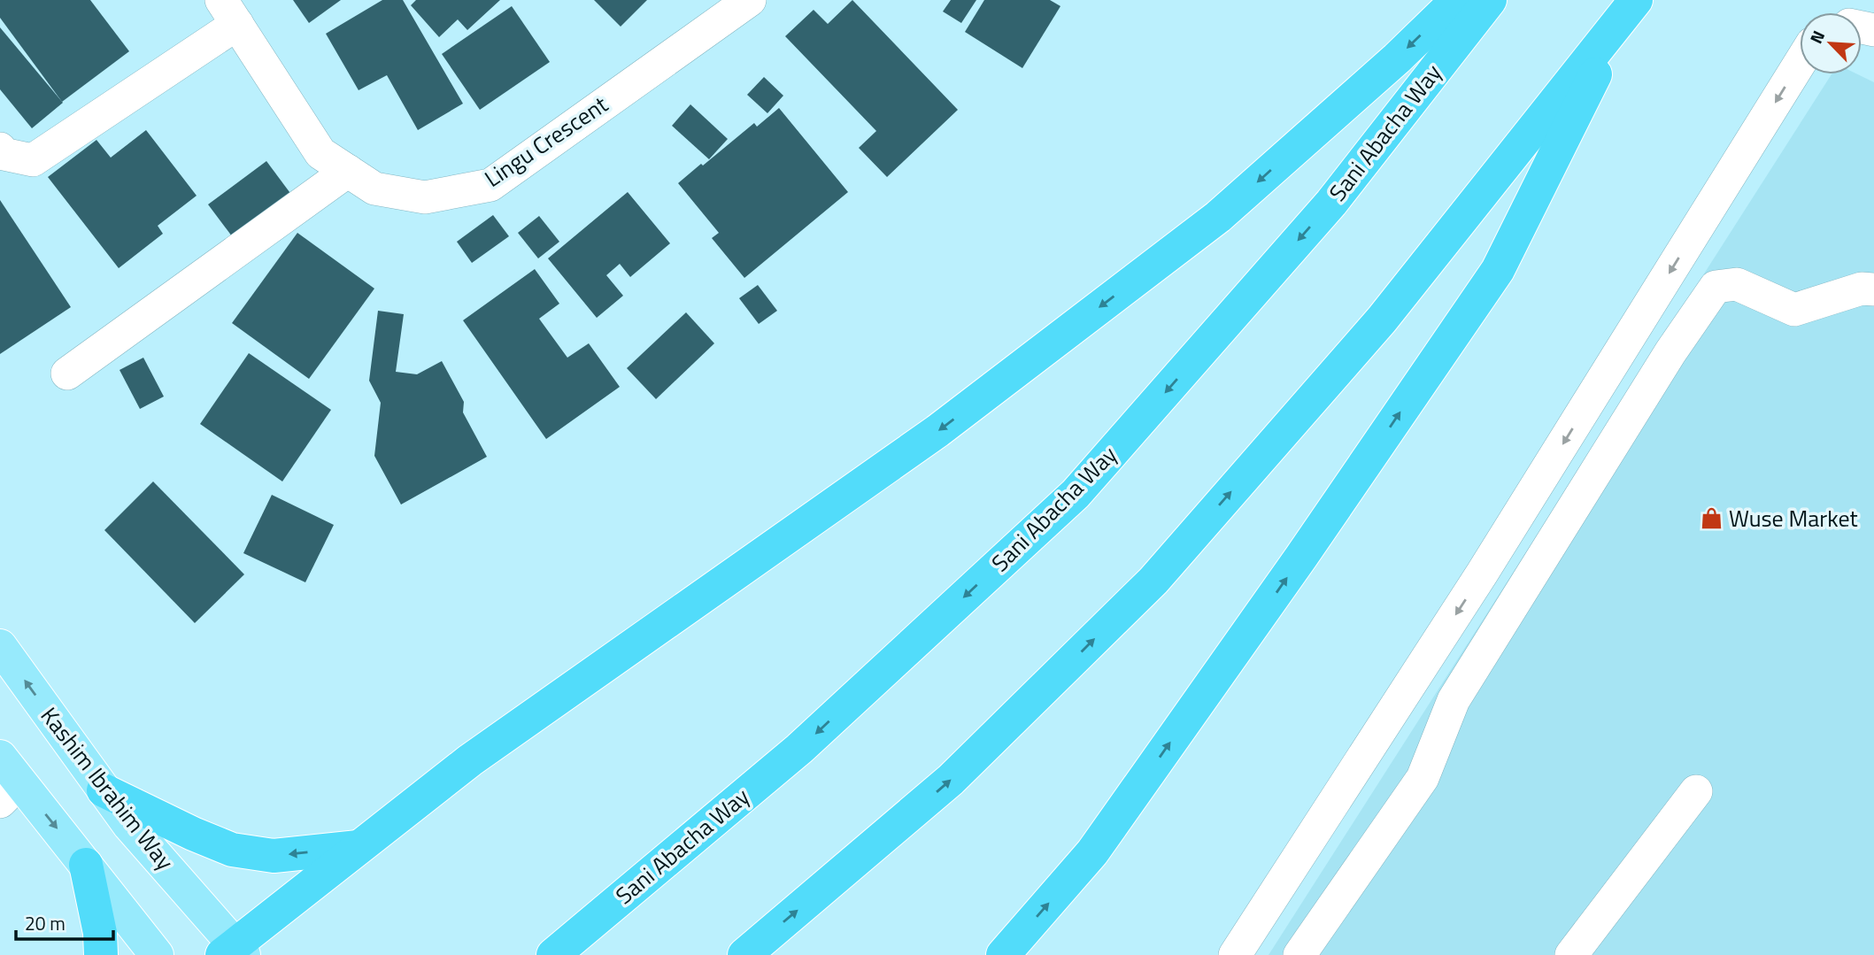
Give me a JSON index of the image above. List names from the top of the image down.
{
  "streets": {
    "highway": ["Sani Abacha Way"],
    "main road": ["Kashim Ibrahim Way"],
    "street": ["Lingu Crescent"]
  },
  "places": {
    "shop": ["Wuse Market"]
  },
  "scale_bar": "20 m",
  "north": "top left"
}
